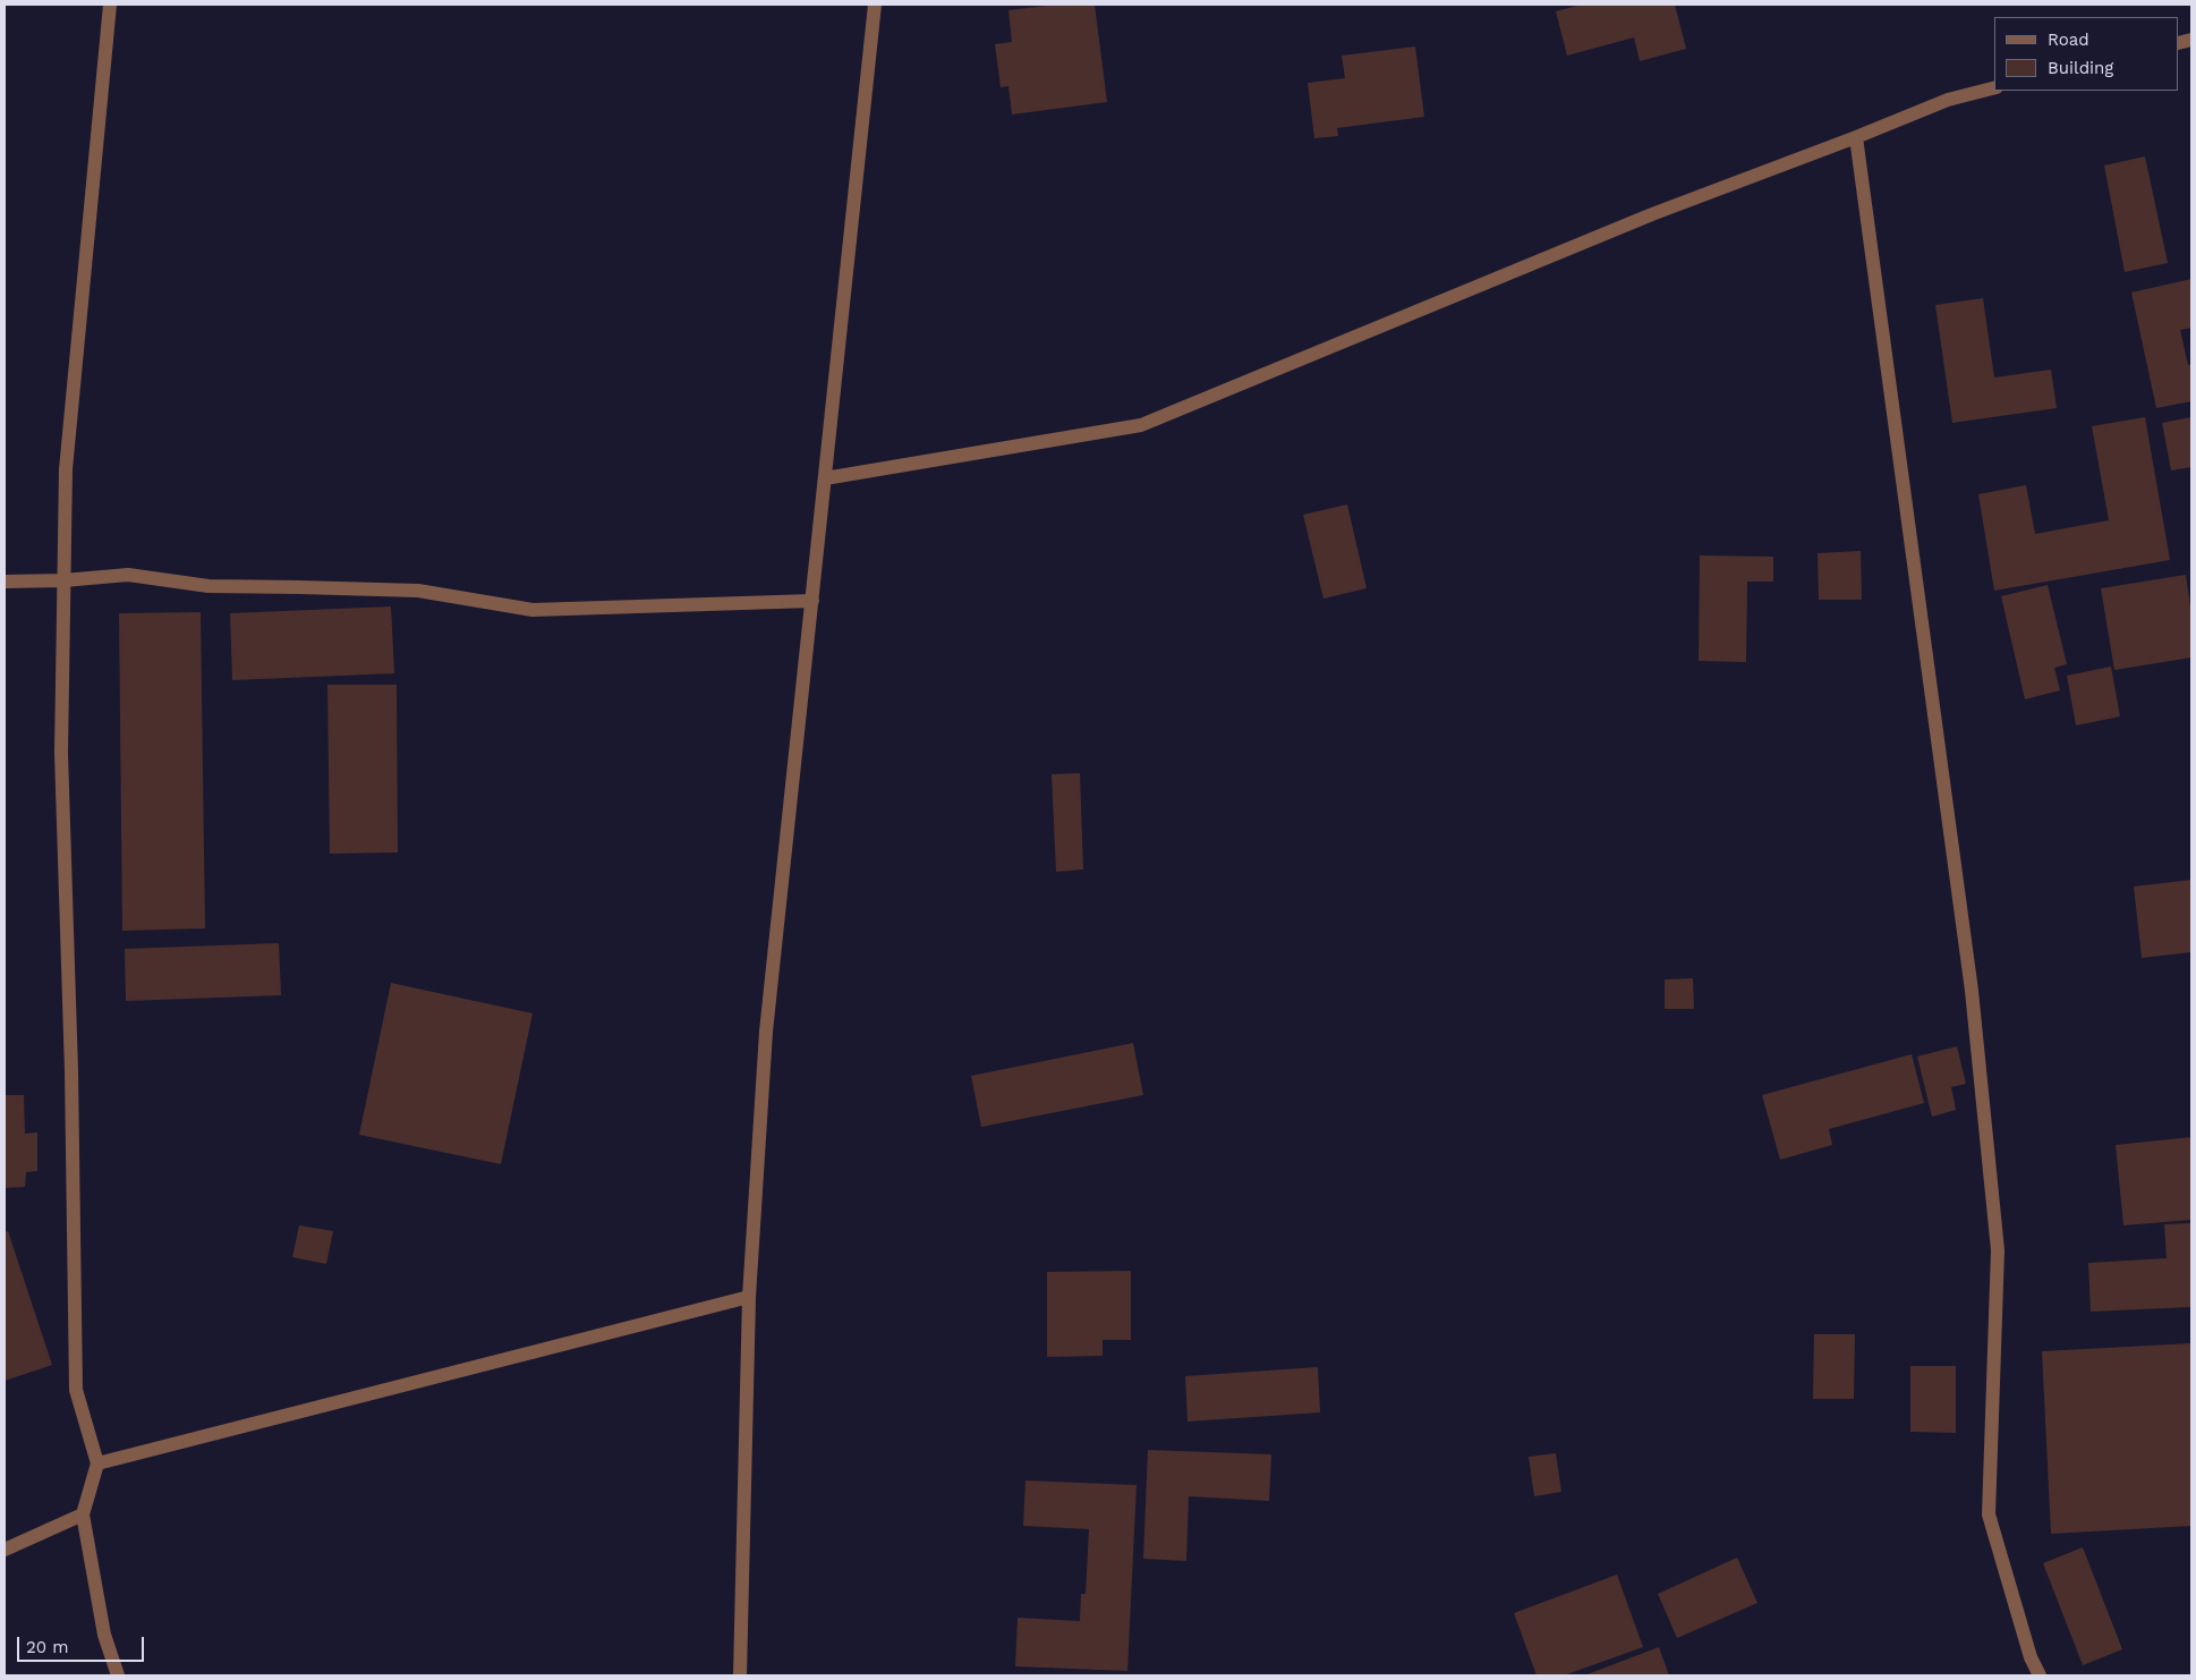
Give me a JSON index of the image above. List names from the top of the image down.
{
  "legend": ["Road", "Building"],
  "scale_bar": "20 m"
}
